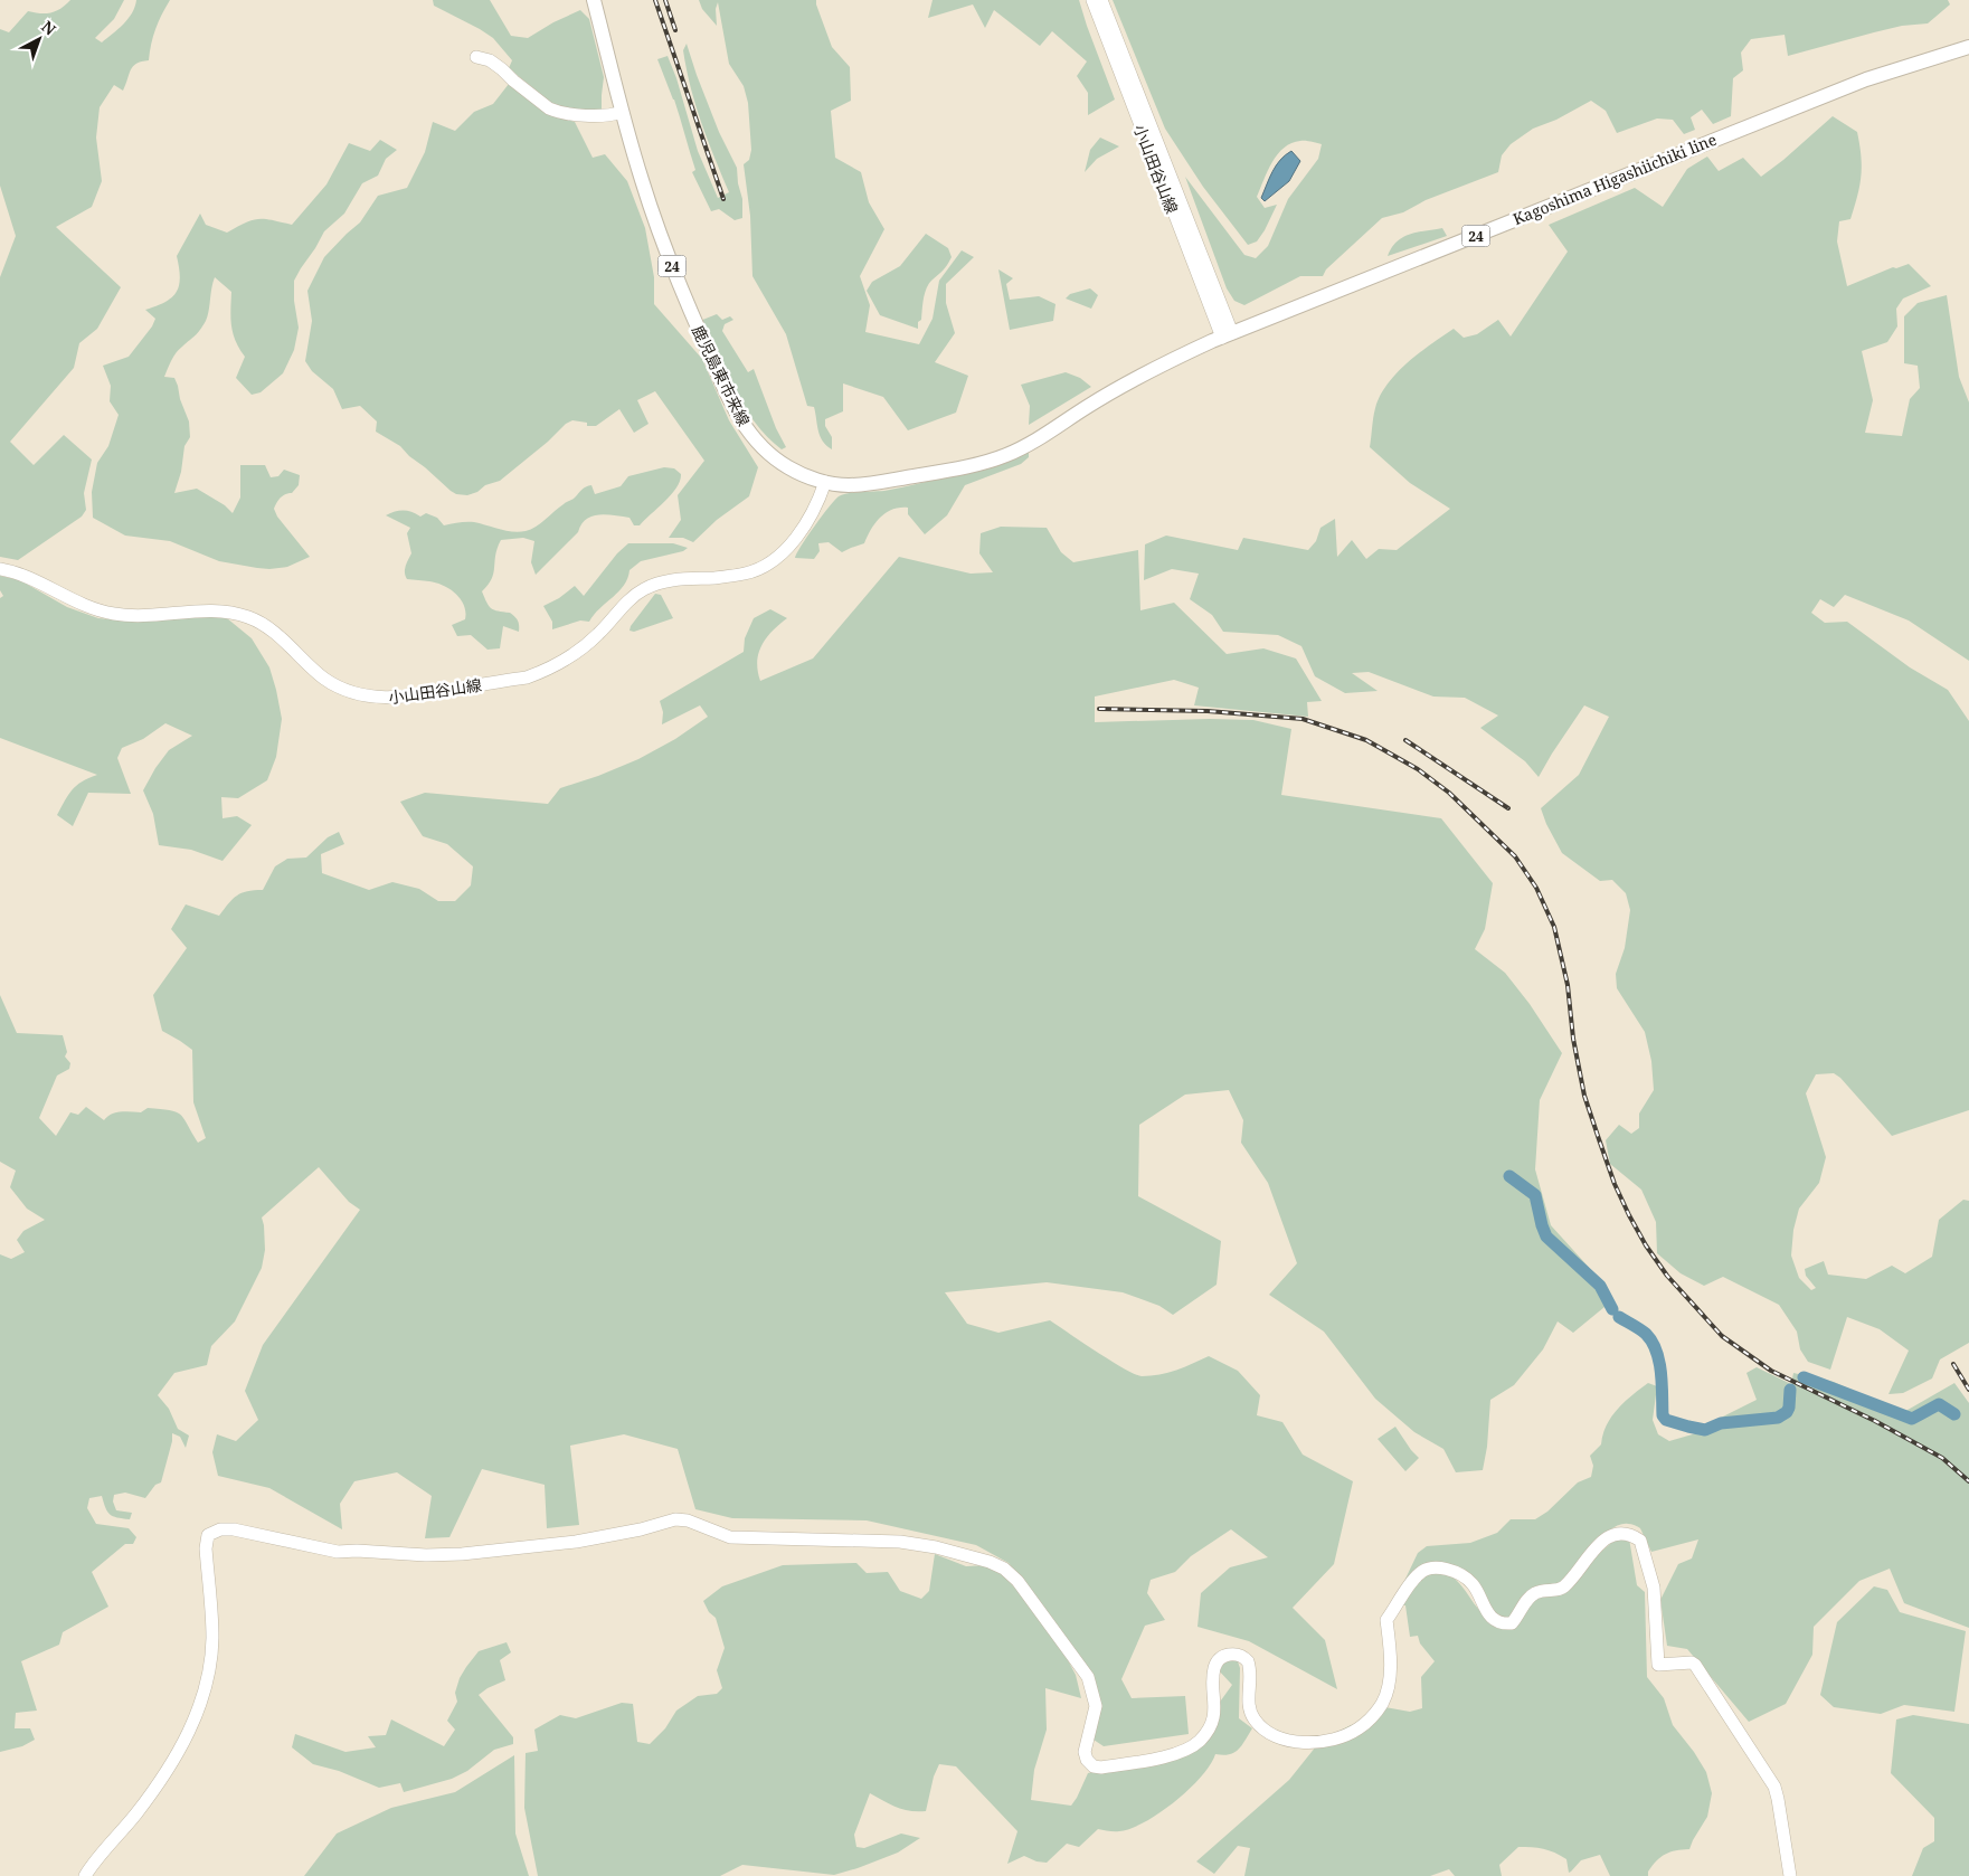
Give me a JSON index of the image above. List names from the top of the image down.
{
  "streets": {
    "main road": ["Kagoshima Higashiichiki line", "24", "鹿児島東市来線"],
    "street": ["小山田谷山線"]
  },
  "crossings": [
    ["小山田谷山線", "Kagoshima Higashiichiki line"],
    ["小山田谷山線", "鹿児島東市来線"],
    ["Kagoshima Higashiichiki line", "鹿児島東市来線"]
  ],
  "north": "top right"
}
